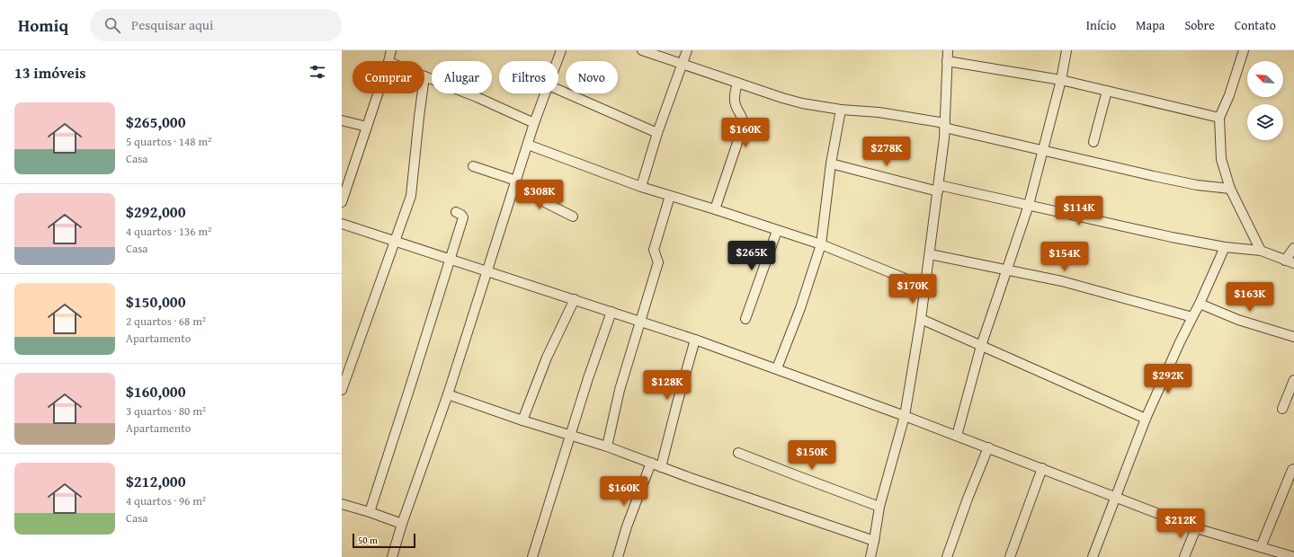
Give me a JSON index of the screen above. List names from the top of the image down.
{
  "scale_bar": "50 m",
  "north": "top left",
  "page": {
    "header": "Homiq",
    "search": "Pesquisar aqui",
    "nav": [
      "Início",
      "Mapa",
      "Sobre",
      "Contato"
    ],
    "heading": "13 imóveis",
    "chip": [
      "Comprar",
      "Alugar",
      "Filtros",
      "Novo"
    ],
    "list": [
      {
        "name": "$265,000",
        "note": "5 quartos · 148 m² · Casa"
      },
      {
        "name": "$292,000",
        "note": "4 quartos · 136 m² · Casa"
      },
      {
        "name": "$150,000",
        "note": "2 quartos · 68 m² · Apartamento"
      },
      {
        "name": "$160,000",
        "note": "3 quartos · 80 m² · Apartamento"
      },
      {
        "name": "$212,000",
        "note": "4 quartos · 96 m² · Casa"
      }
    ],
    "price": [
      "$160K",
      "$278K",
      "$308K",
      "$114K",
      "$265K",
      "$154K",
      "$170K",
      "$163K",
      "$292K",
      "$128K",
      "$150K",
      "$160K",
      "$212K"
    ],
    "scale": "50 m"
  }
}
